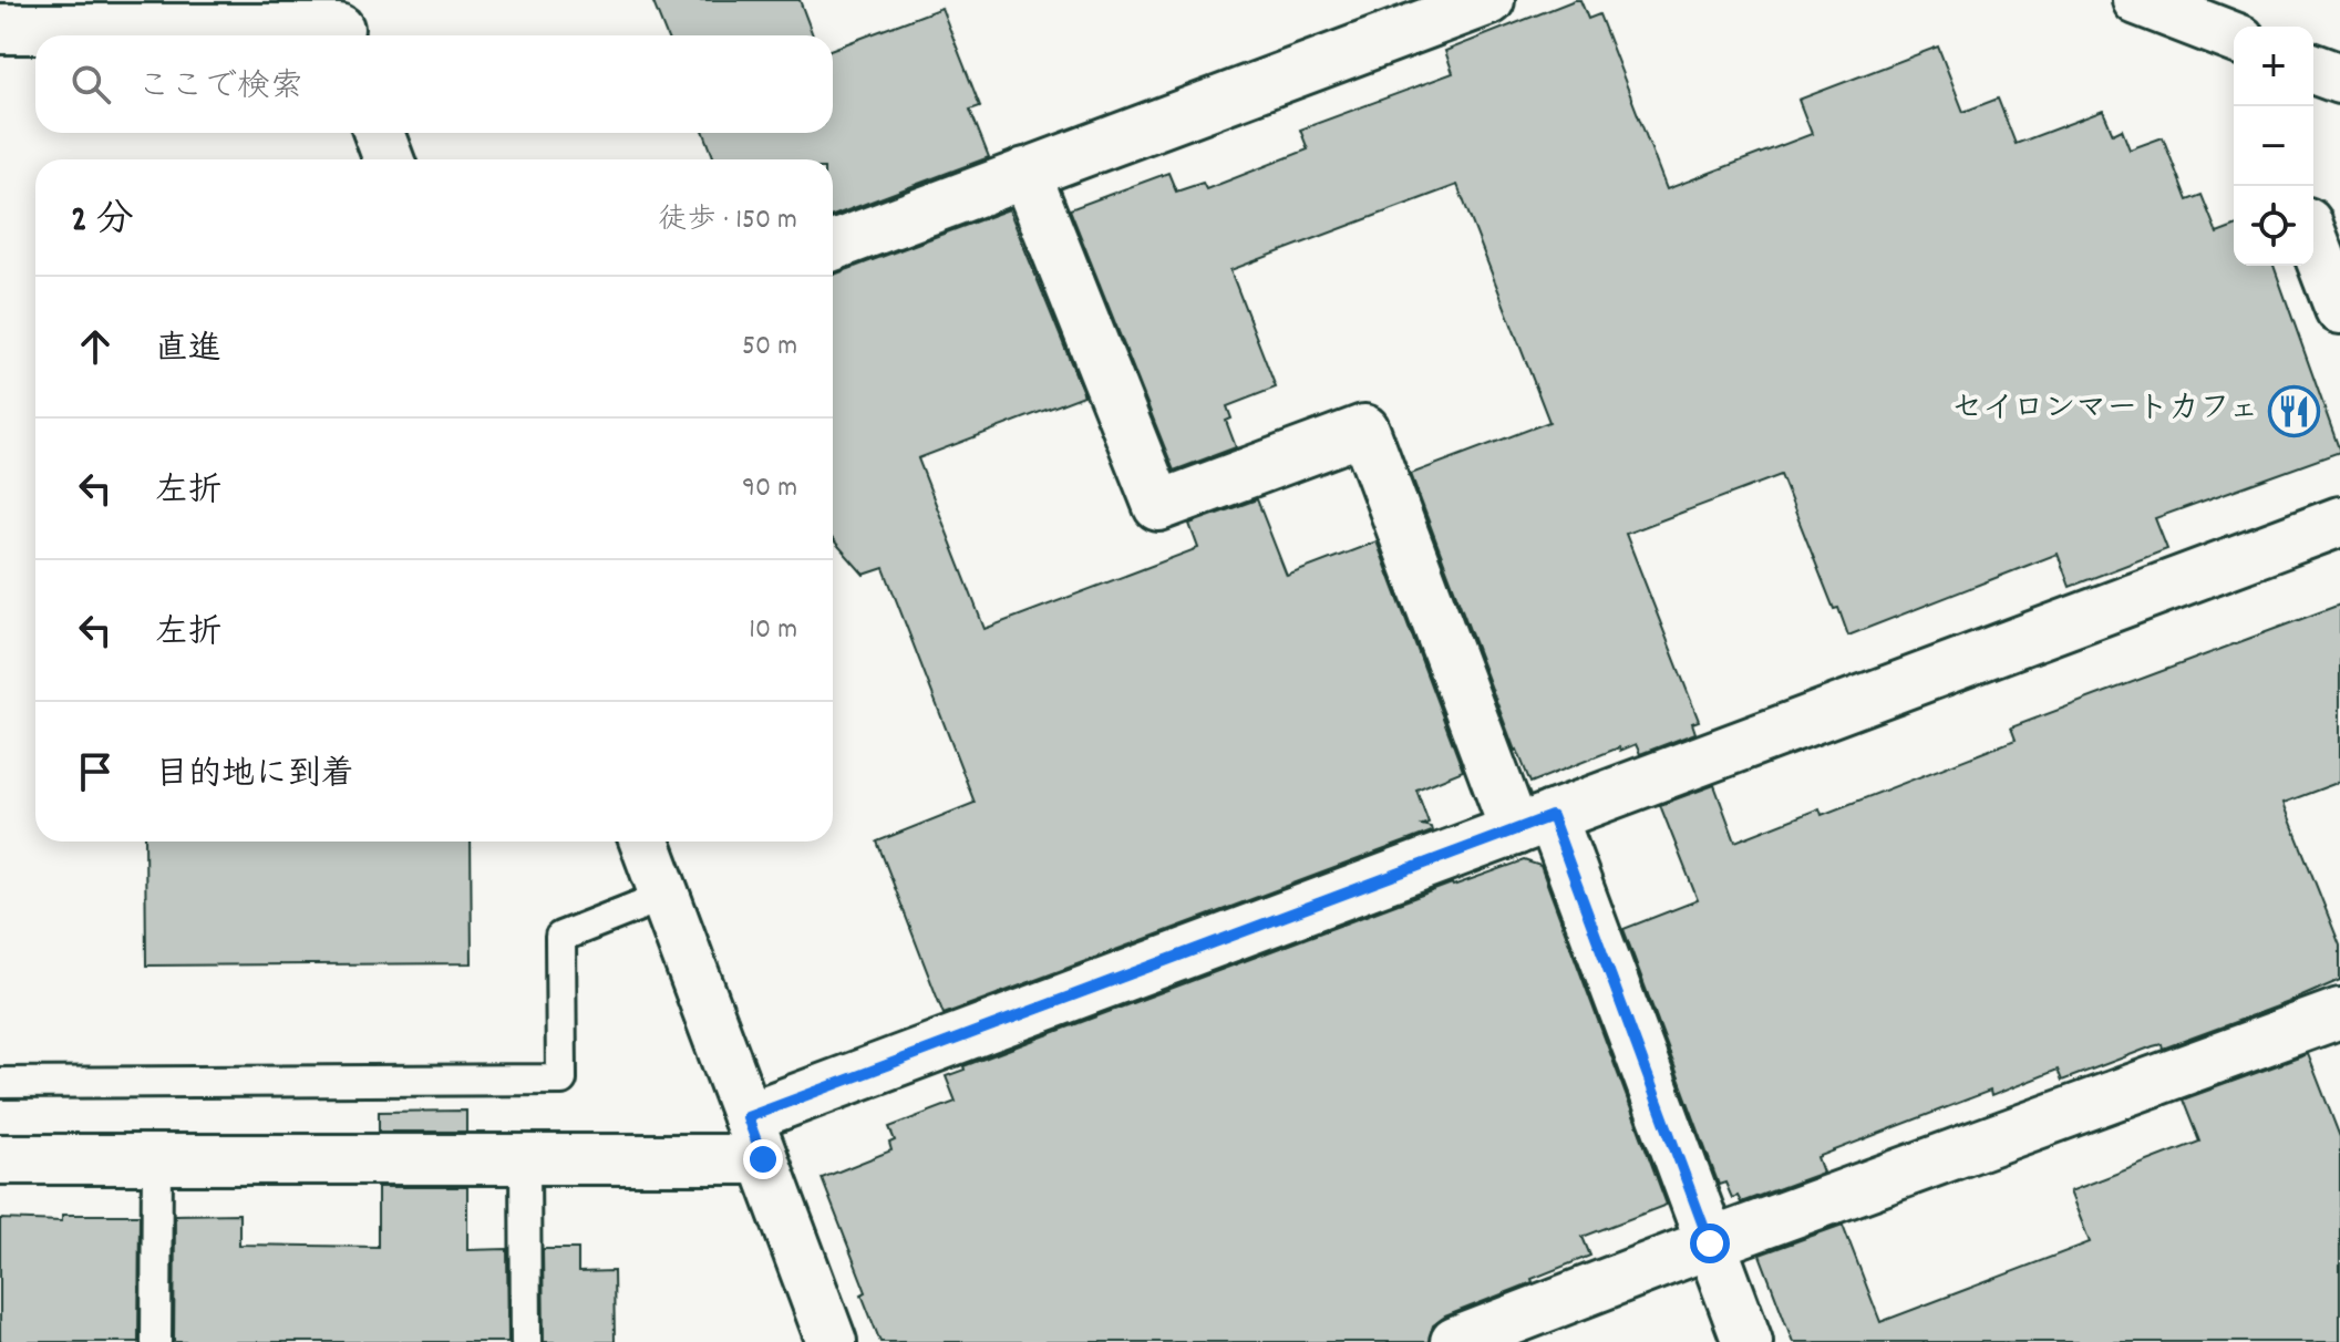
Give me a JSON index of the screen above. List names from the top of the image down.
{
  "places": {
    "restaurant": ["セイロンマートカフェ"]
  },
  "page": {
    "map_buttons": ["+", "−"],
    "search": "ここで検索",
    "heading": ["2 分", "徒歩 · 150 m"],
    "list": [
      ["直進", "50 m"],
      ["左折", "90 m"],
      ["左折", "10 m"],
      "目的地に到着"
    ]
  }
}
